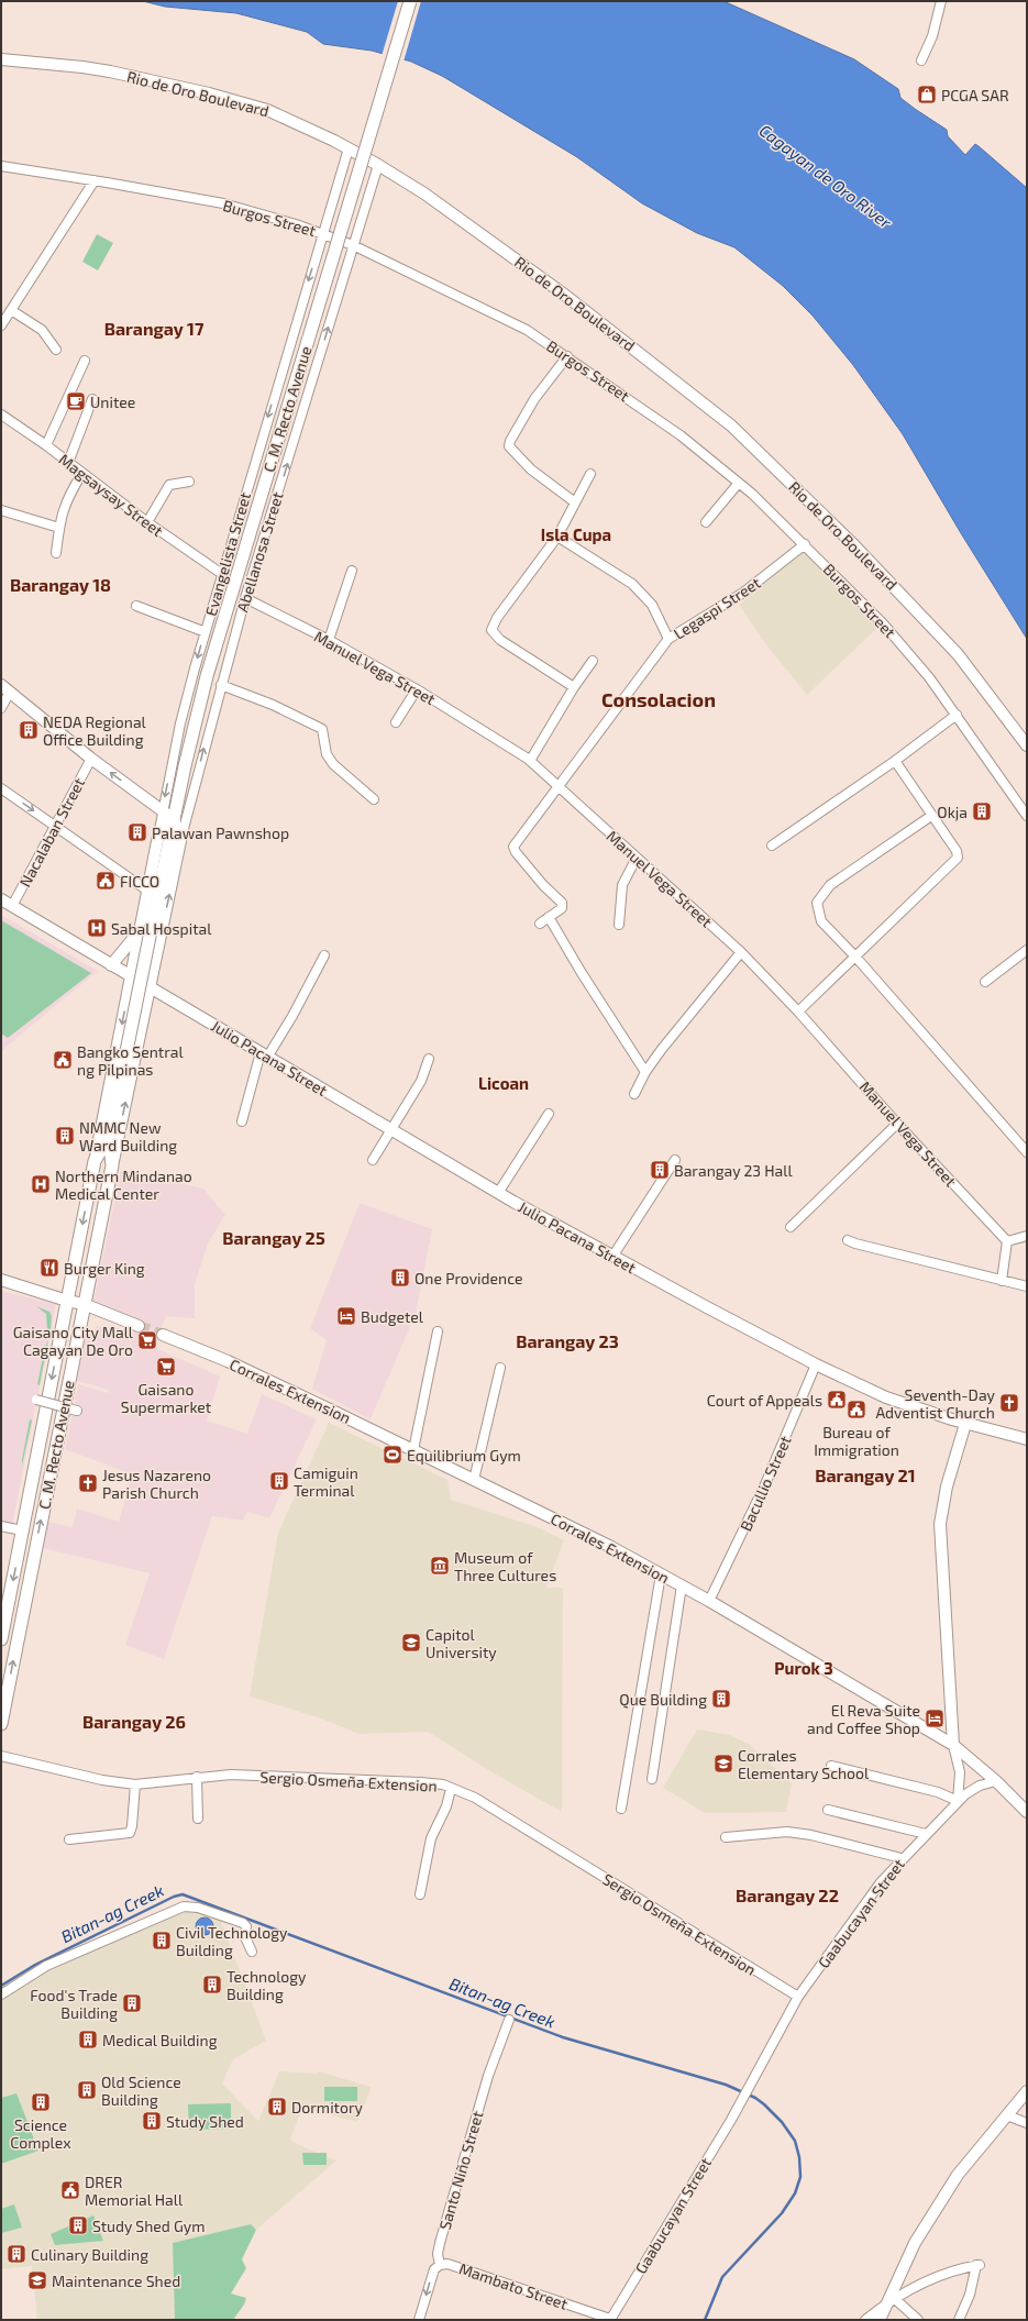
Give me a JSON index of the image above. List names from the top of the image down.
{
  "streets": {
    "highway": ["C. M. Recto Avenue"],
    "main road": ["Rio de Oro Boulevard", "Julio Pacana Street", "Corrales Extension"],
    "street": [
      "Burgos Street",
      "Magsaysay Street",
      "Abellanosa Street",
      "Evangelista Street",
      "Legaspi Street",
      "Manuel Vega Street",
      "Nacalaban Street",
      "Bacullio Street",
      "Sergio Osmeña Extension",
      "Gaabucayan Street",
      "Santo Niño Street",
      "Mambato Street"
    ]
  },
  "crossings": [
    ["Rio de Oro Boulevard", "Abellanosa Street"],
    ["Rio de Oro Boulevard", "Evangelista Street"],
    ["Burgos Street", "Abellanosa Street"],
    ["Burgos Street", "Evangelista Street"],
    ["Burgos Street", "Legaspi Street"],
    ["C. M. Recto Avenue", "Abellanosa Street"],
    ["C. M. Recto Avenue", "Evangelista Street"],
    ["C. M. Recto Avenue", "Julio Pacana Street"],
    ["Magsaysay Street", "Evangelista Street"],
    ["Abellanosa Street", "Manuel Vega Street"],
    ["Legaspi Street", "Manuel Vega Street"],
    ["Nacalaban Street", "Julio Pacana Street"],
    ["Julio Pacana Street", "Bacullio Street"],
    ["Corrales Extension", "Bacullio Street"],
    ["Corrales Extension", "Gaabucayan Street"],
    ["Sergio Osmeña Extension", "Gaabucayan Street"],
    ["Gaabucayan Street", "Mambato Street"],
    ["Santo Niño Street", "Mambato Street"]
  ],
  "one_way": ["Abellanosa Street", "Evangelista Street"],
  "districts": [
    "Barangay 17",
    "Isla Cupa",
    "Barangay 18",
    "Consolacion",
    "Licoan",
    "Barangay 25",
    "Barangay 23",
    "Barangay 21",
    "Purok 3",
    "Barangay 26",
    "Barangay 22"
  ],
  "water": ["Cagayan de Oro River", "Bitan-ag Creek"],
  "places": {
    "shop": ["PCGA SAR"],
    "cafe": ["Unitee"],
    "building": [
      "NEDA Regional Office Building",
      "Okja",
      "Palawan Pawnshop",
      "NMMC New Ward Building",
      "Barangay 23 Hall",
      "One Providence",
      "Camiguin Terminal",
      "Que Building",
      "Civil Technology Building",
      "Technology Building",
      "Food's Trade Building",
      "Medical Building",
      "Old Science Building",
      "Science Complex",
      "Dormitory",
      "Study Shed",
      "Study Shed Gym",
      "Culinary Building"
    ],
    "public building": [
      "FICCO",
      "Bangko Sentral ng Pilpinas",
      "Court of Appeals",
      "Bureau of Immigration",
      "DRER Memorial Hall"
    ],
    "hospital": ["Sabal Hospital", "Northern Mindanao Medical Center"],
    "restaurant": ["Burger King"],
    "hotel": ["Budgetel", "El Reva Suite and Coffee Shop"],
    "supermarket": ["Gaisano City Mall Cagayan De Oro", "Gaisano Supermarket"],
    "church": ["Seventh-Day Adventist Church", "Jesus Nazareno Parish Church"],
    "sports": ["Equilibrium Gym"],
    "museum": ["Museum of Three Cultures"],
    "school or university": ["Capitol University", "Corrales Elementary School", "Maintenance Shed"]
  }
}
